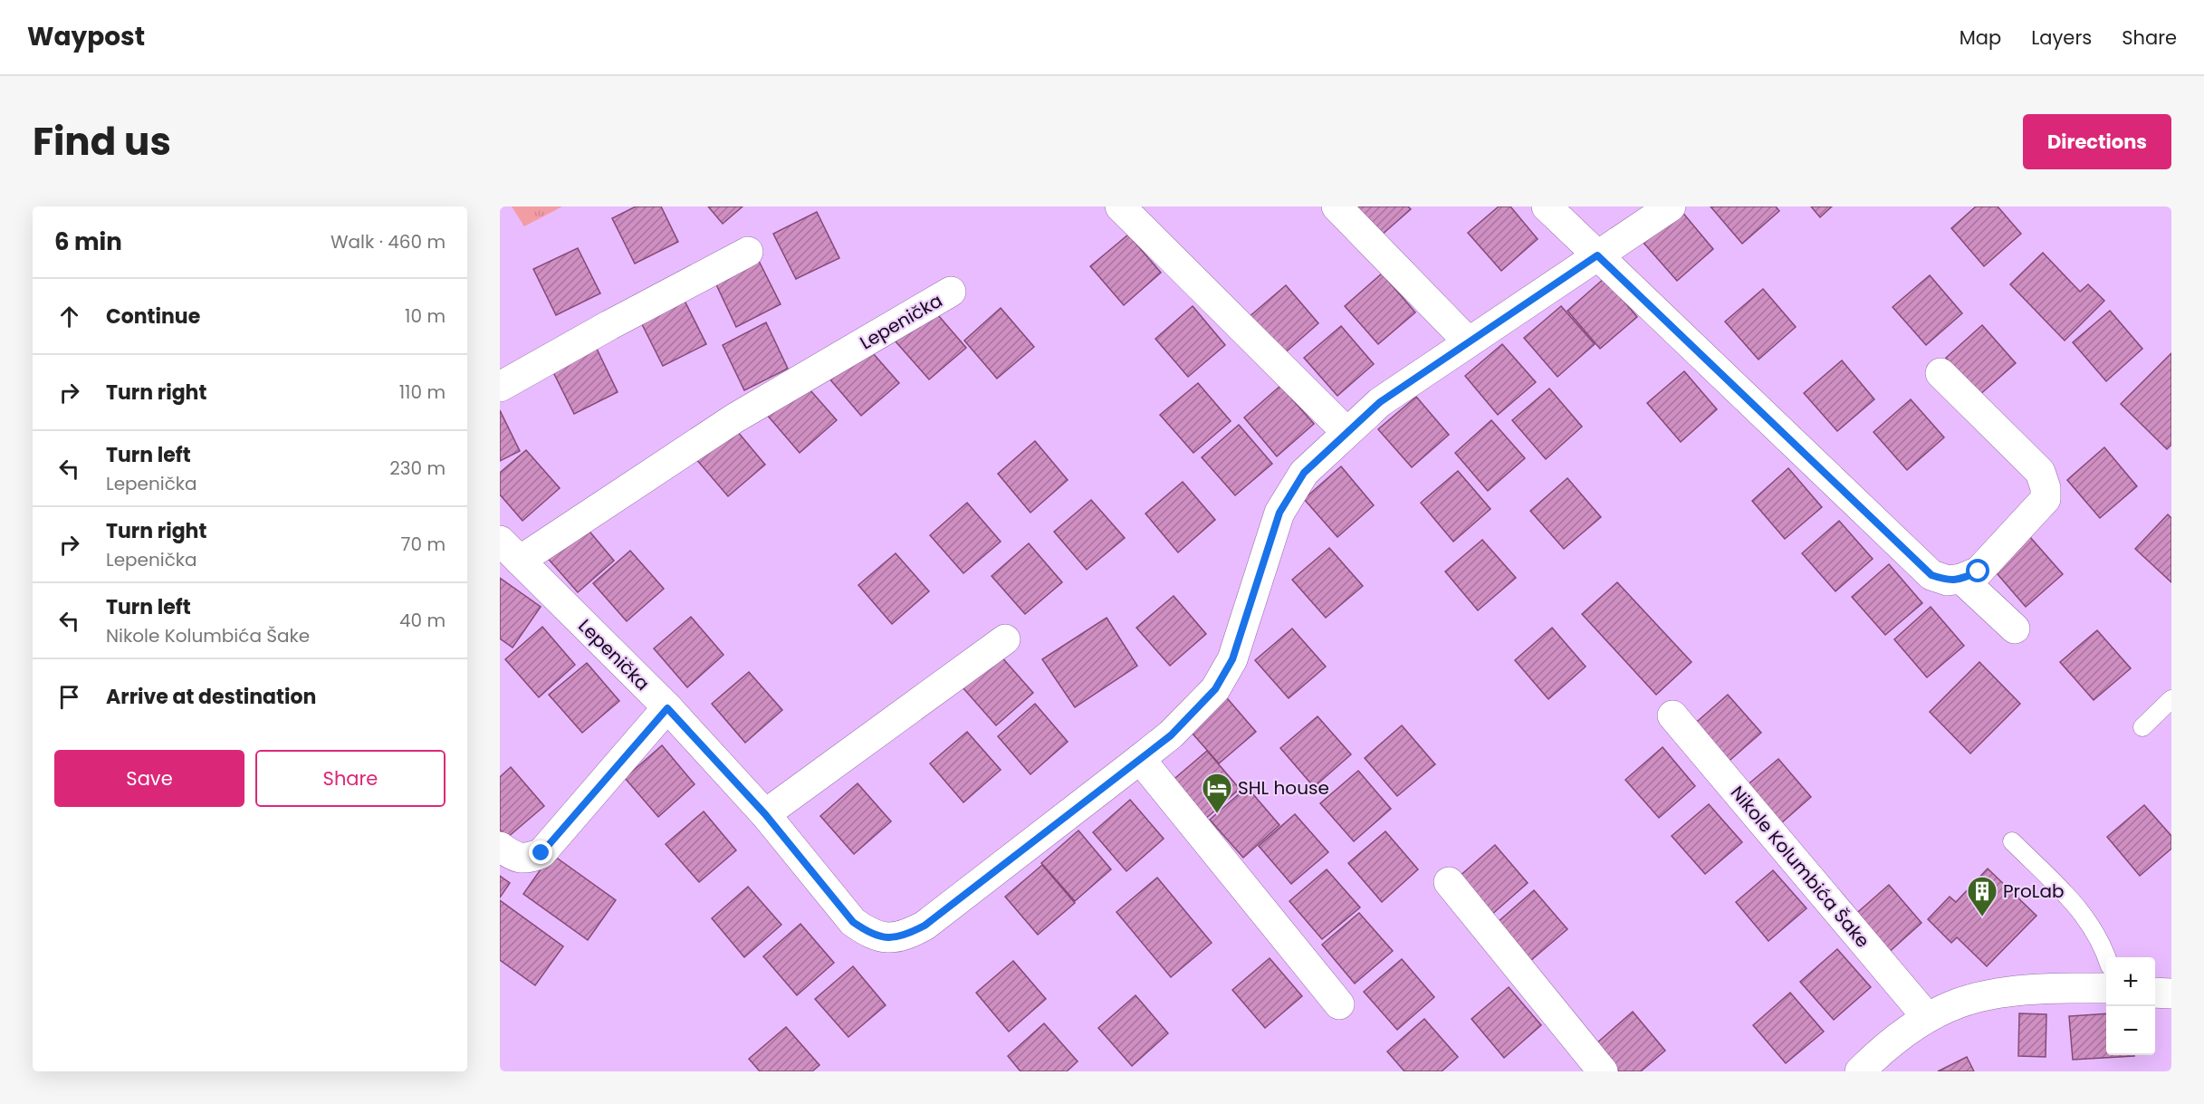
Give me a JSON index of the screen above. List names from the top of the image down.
{
  "streets": {
    "street": ["Lepenička", "Nikole Kolumbića Šake"]
  },
  "places": {
    "hotel": ["SHL house"],
    "building": ["ProLab"]
  },
  "page": {
    "header": "Waypost",
    "nav": ["Map", "Layers", "Share"],
    "title": "Find us",
    "buttons": [
      "Directions",
      ["Save", "Share"]
    ],
    "heading": ["6 min", "Walk · 460 m"],
    "list": [
      ["Continue", "10 m"],
      ["Turn right", "110 m"],
      ["Turn left", "Lepenička", "230 m"],
      ["Turn right", "Lepenička", "70 m"],
      ["Turn left", "Nikole Kolumbića Šake", "40 m"],
      "Arrive at destination"
    ],
    "map_buttons": ["+", "−"]
  }
}
